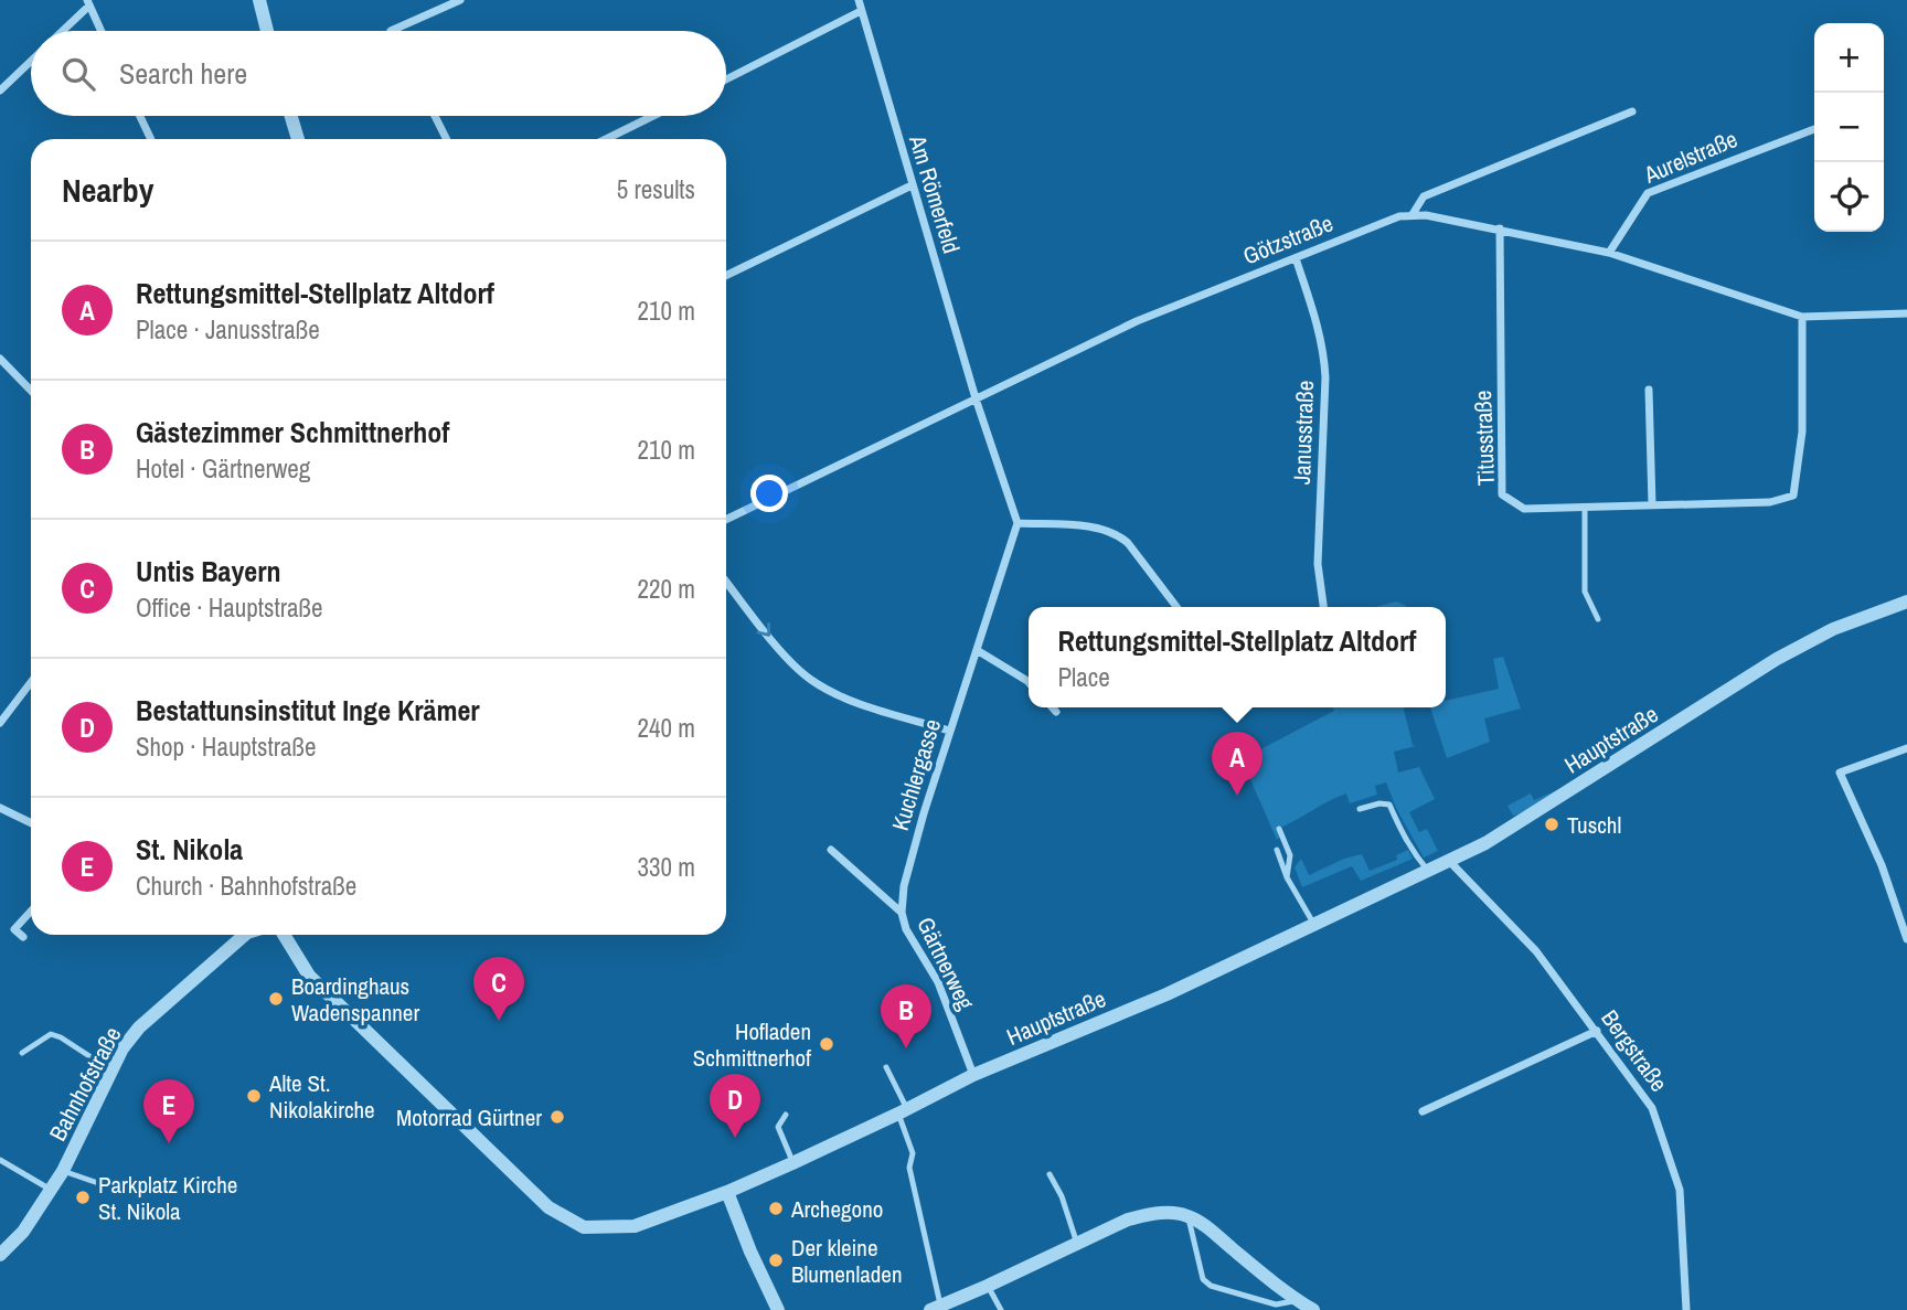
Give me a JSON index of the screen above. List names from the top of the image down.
{
  "streets": {
    "street": [
      "Aurelstraße",
      "Am Römerfeld",
      "Götzstraße",
      "Janusstraße",
      "Titusstraße",
      "Hauptstraße",
      "Kuchlergasse",
      "Gärtnerweg",
      "Bergstraße",
      "Bahnhofstraße"
    ]
  },
  "crossings": [
    ["Aurelstraße", "Götzstraße"],
    ["Am Römerfeld", "Götzstraße"],
    ["Götzstraße", "Janusstraße"],
    ["Götzstraße", "Titusstraße"],
    ["Hauptstraße", "Gärtnerweg"],
    ["Hauptstraße", "Bergstraße"],
    ["Kuchlergasse", "Gärtnerweg"]
  ],
  "places": [
    "Tuschl",
    "Boardinghaus Wadenspanner",
    "Hofladen Schmittnerhof",
    "Alte St. Nikolakirche",
    "Motorrad Gürtner",
    "Parkplatz Kirche St. Nikola",
    "Archegono",
    "Der kleine Blumenladen"
  ],
  "page": {
    "map_buttons": ["+", "−"],
    "search": "Search here",
    "heading": ["Nearby", "5 results"],
    "list": [
      {
        "mark": "A",
        "name": "Rettungsmittel-Stellplatz Altdorf",
        "note": "Place · Janusstraße",
        "value": "210 m"
      },
      {
        "mark": "B",
        "name": "Gästezimmer Schmittnerhof",
        "note": "Hotel · Gärtnerweg",
        "value": "210 m"
      },
      {
        "mark": "C",
        "name": "Untis Bayern",
        "note": "Office · Hauptstraße",
        "value": "220 m"
      },
      {
        "mark": "D",
        "name": "Bestattunsinstitut Inge Krämer",
        "note": "Shop · Hauptstraße",
        "value": "240 m"
      },
      {
        "mark": "E",
        "name": "St. Nikola",
        "note": "Church · Bahnhofstraße",
        "value": "330 m"
      }
    ],
    "popup": ["Rettungsmittel-Stellplatz Altdorf", "Place"],
    "pins": [
      "A",
      "C",
      "B",
      "D",
      "E"
    ]
  }
}
